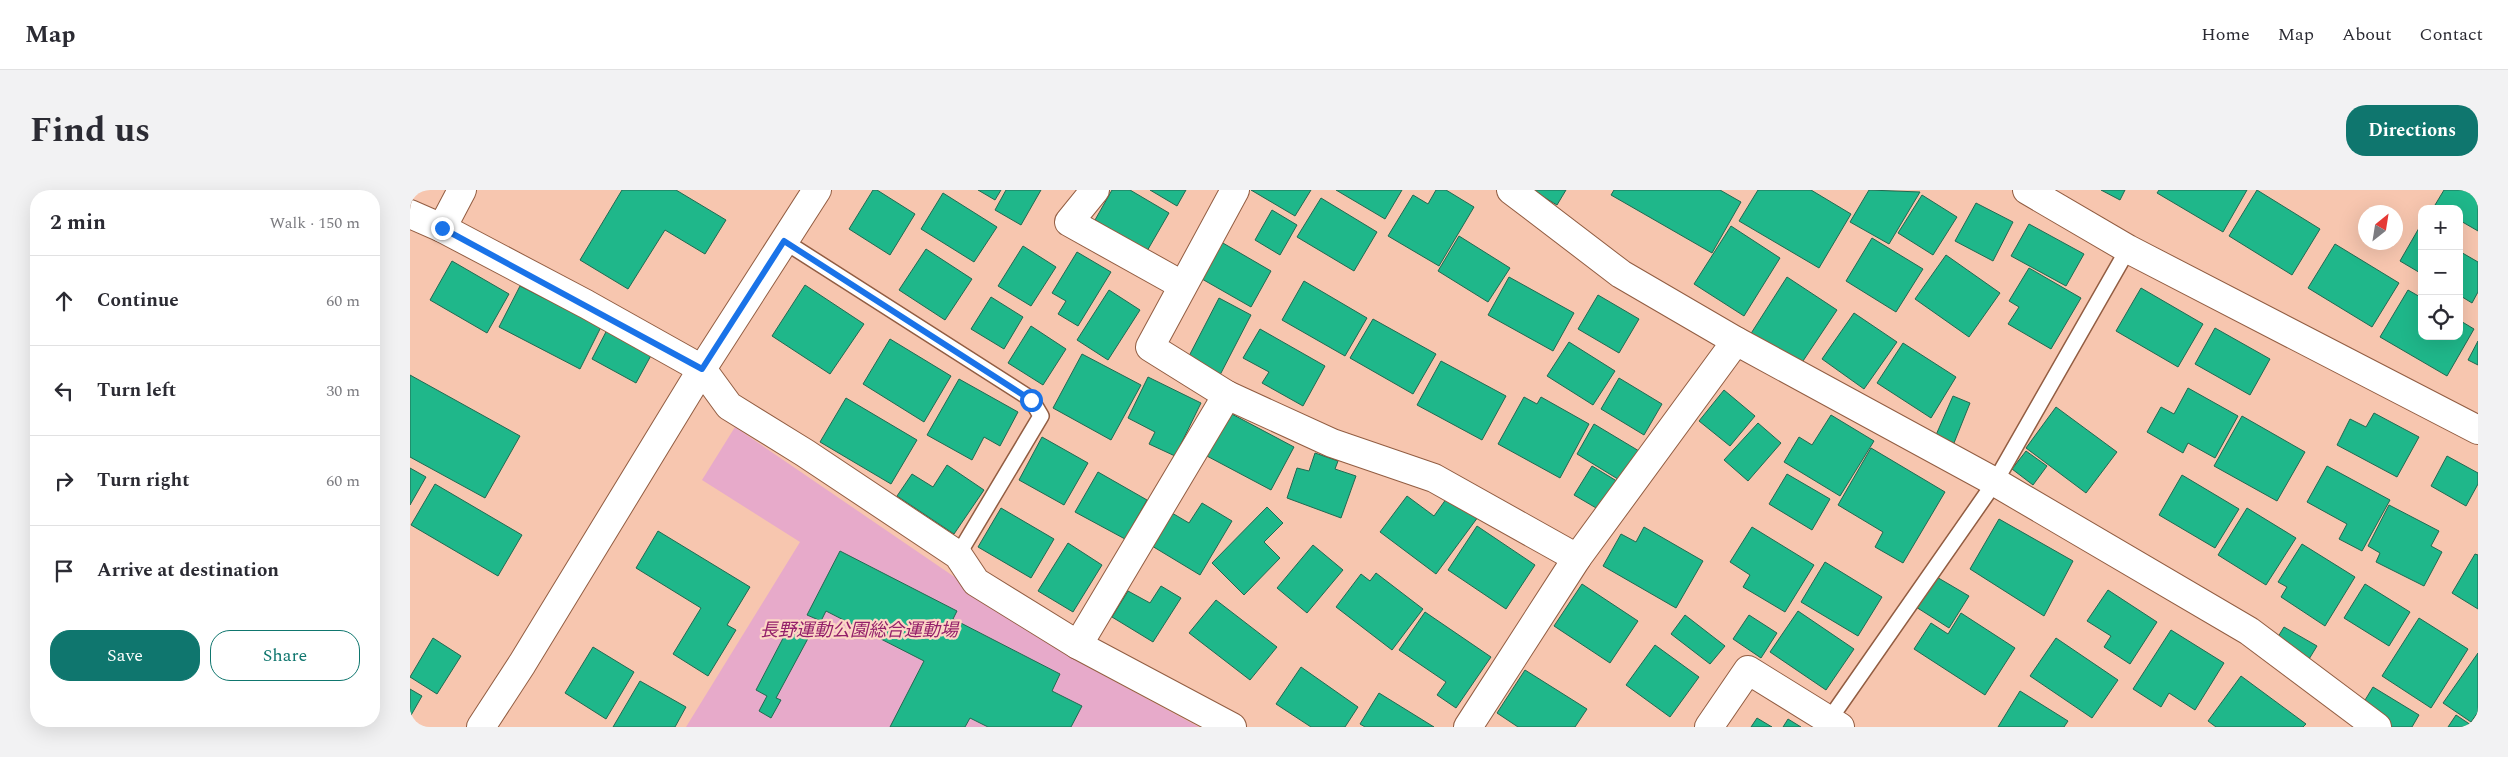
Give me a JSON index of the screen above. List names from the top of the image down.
{
  "parks": ["長野運動公園総合運動場"],
  "north": "top right",
  "page": {
    "header": "Map",
    "nav": [
      "Home",
      "Map",
      "About",
      "Contact"
    ],
    "title": "Find us",
    "buttons": [
      "Directions",
      ["Save", "Share"]
    ],
    "heading": ["2 min", "Walk · 150 m"],
    "map_buttons": ["+", "−"],
    "list": [
      ["Continue", "60 m"],
      ["Turn left", "30 m"],
      ["Turn right", "60 m"],
      "Arrive at destination"
    ]
  }
}
